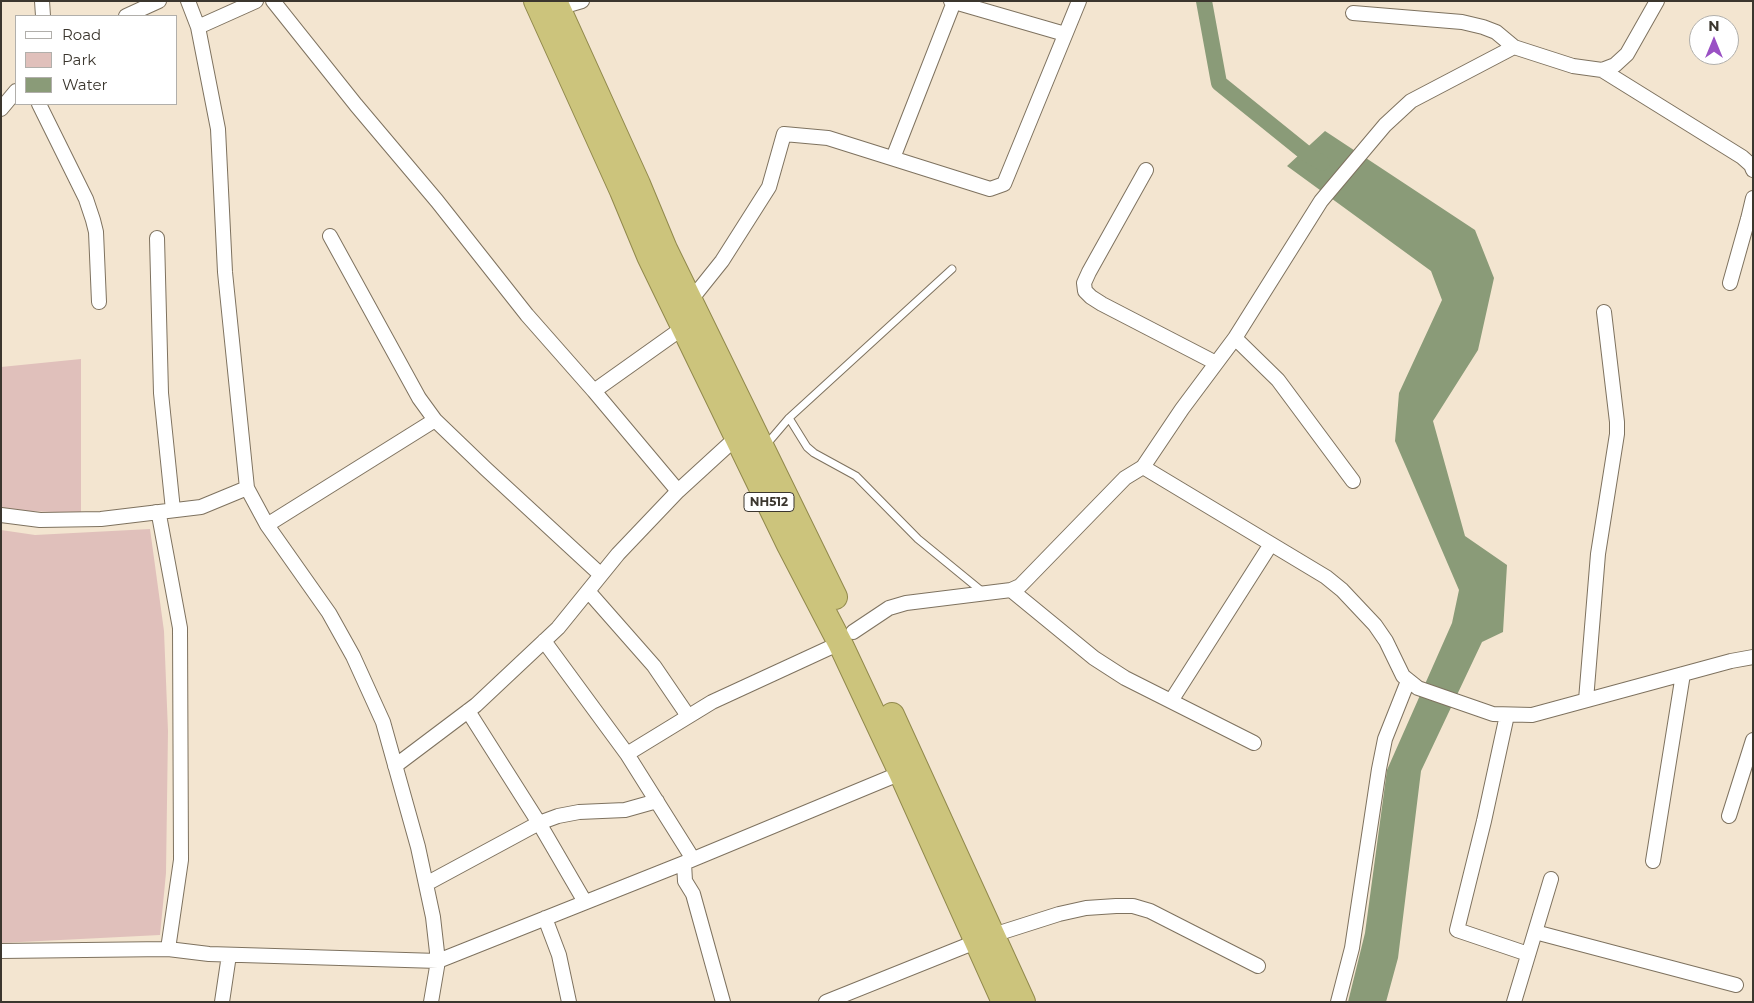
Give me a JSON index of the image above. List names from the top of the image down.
{
  "streets": {
    "highway": ["NH512"]
  },
  "legend": ["Road", "Park", "Water"],
  "north": "top"
}
